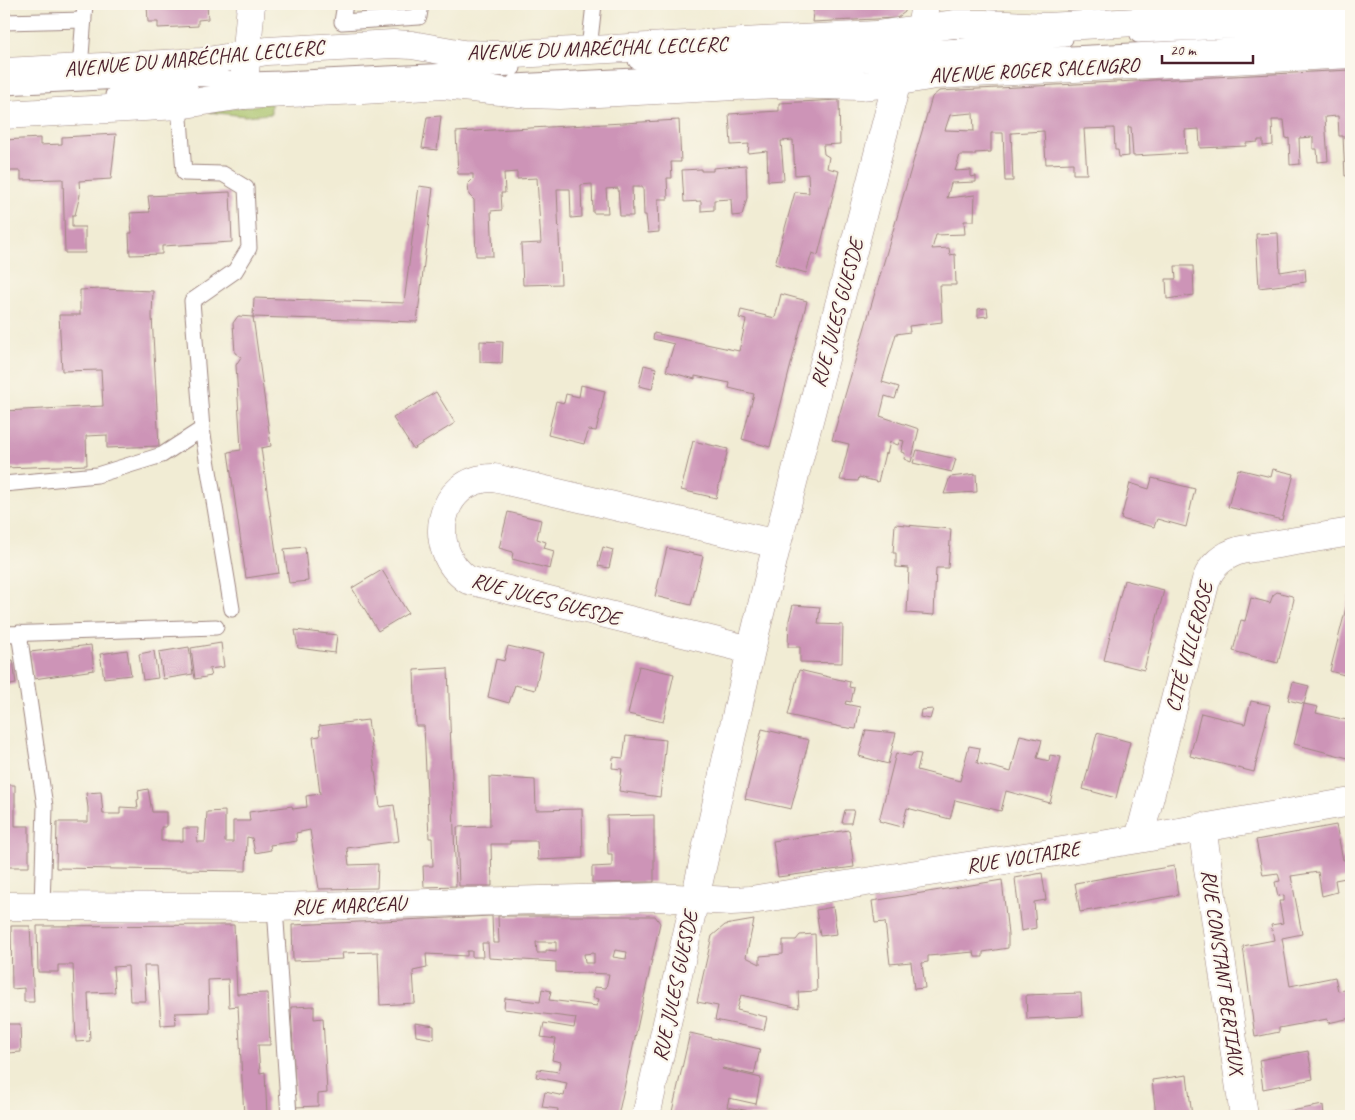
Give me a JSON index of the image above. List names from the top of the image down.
{
  "streets": {
    "street": [
      "AVENUE DU MARÉCHAL LECLERC",
      "AVENUE ROGER SALENGRO",
      "RUE JULES GUESDE",
      "CITÉ VILLEROSE",
      "RUE VOLTAIRE",
      "RUE MARCEAU",
      "RUE CONSTANT BERTIAUX"
    ]
  },
  "crossings": [
    ["AVENUE DU MARÉCHAL LECLERC", "AVENUE ROGER SALENGRO"],
    ["AVENUE DU MARÉCHAL LECLERC", "RUE JULES GUESDE"],
    ["AVENUE ROGER SALENGRO", "RUE JULES GUESDE"],
    ["RUE JULES GUESDE", "RUE VOLTAIRE"],
    ["RUE JULES GUESDE", "RUE MARCEAU"],
    ["CITÉ VILLEROSE", "RUE VOLTAIRE"],
    ["RUE VOLTAIRE", "RUE MARCEAU"],
    ["RUE VOLTAIRE", "RUE CONSTANT BERTIAUX"]
  ],
  "scale_bar": "20 m"
}
